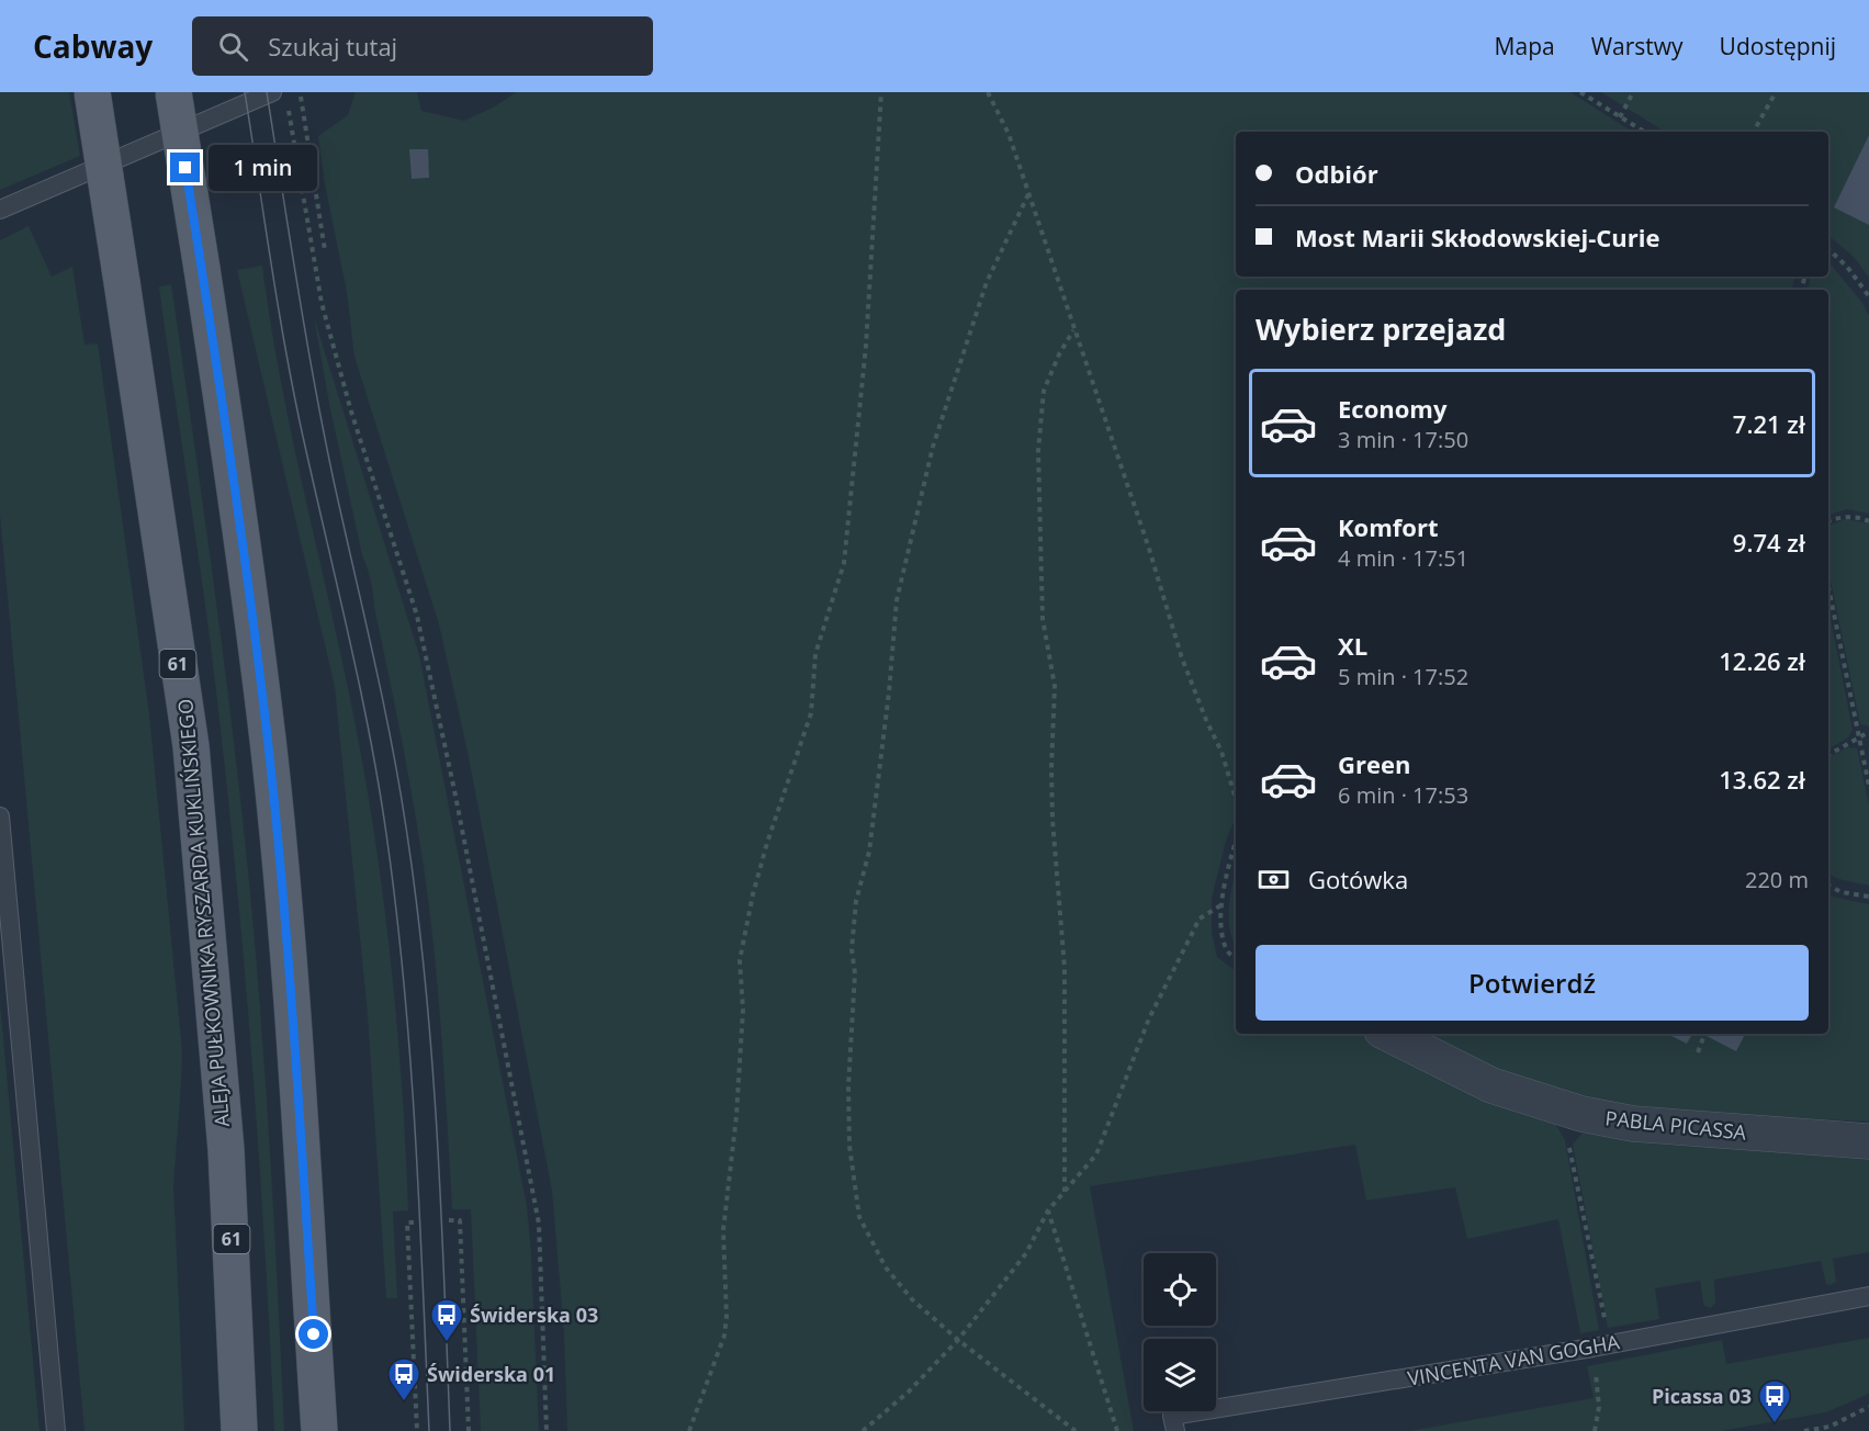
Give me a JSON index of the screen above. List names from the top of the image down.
{
  "streets": {
    "main road": ["61", "ALEJA PUŁKOWNIKA RYSZARDA KUKLIŃSKIEGO"],
    "street": ["PABLA PICASSA"],
    "lane": ["VINCENTA VAN GOGHA"]
  },
  "places": {
    "bus stop": ["Świderska 03", "Świderska 01", "Picassa 03"]
  },
  "page": {
    "header": "Cabway",
    "search": "Szukaj tutaj",
    "nav": ["Mapa", "Warstwy", "Udostępnij"],
    "banner": ["Odbiór", "Most Marii Skłodowskiej-Curie"],
    "bubble": "1 min",
    "heading": "Wybierz przejazd",
    "list": [
      {
        "name": "Economy",
        "note": "3 min · 17:50",
        "value": "7.21 zł"
      },
      {
        "name": "Komfort",
        "note": "4 min · 17:51",
        "value": "9.74 zł"
      },
      {
        "name": "XL",
        "note": "5 min · 17:52",
        "value": "12.26 zł"
      },
      {
        "name": "Green",
        "note": "6 min · 17:53",
        "value": "13.62 zł"
      }
    ],
    "pay": ["Gotówka", "220 m"],
    "buttons": "Potwierdź"
  }
}
